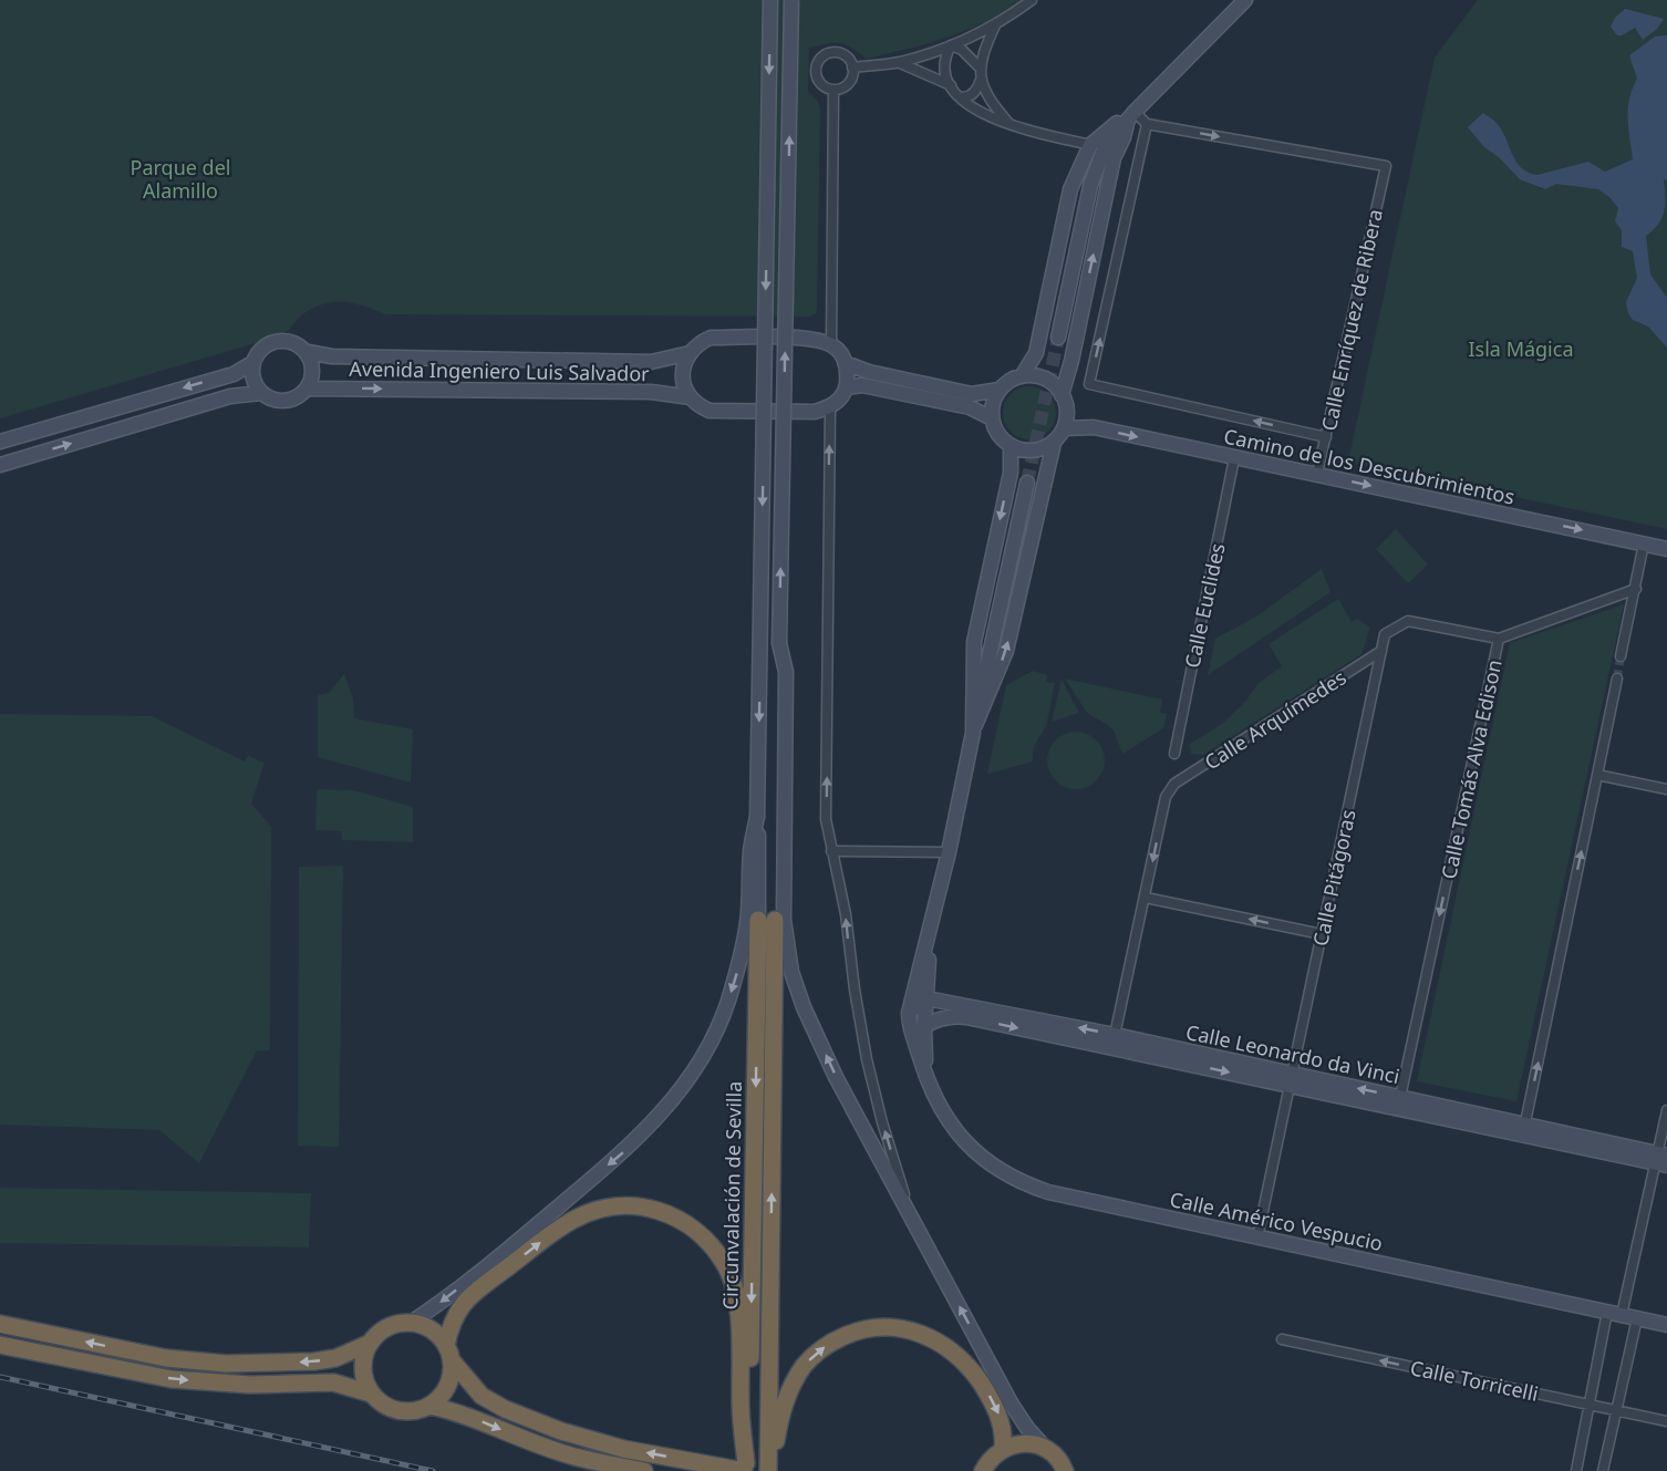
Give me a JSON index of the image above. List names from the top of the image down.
{
  "streets": {
    "highway": ["Circunvalación de Sevilla"],
    "street": [
      "Calle Enríquez de Ribera",
      "Avenida Ingeniero Luis Salvador",
      "Camino de los Descubrimientos",
      "Calle Euclides",
      "Calle Arquímedes",
      "Calle Tomás Alva Edison",
      "Calle Pitágoras",
      "Calle Leonardo da Vinci",
      "Calle Américo Vespucio",
      "Calle Torricelli"
    ]
  },
  "crossings": [
    ["Calle Enríquez de Ribera", "Camino de los Descubrimientos"],
    ["Camino de los Descubrimientos", "Calle Euclides"],
    ["Camino de los Descubrimientos", "Calle Américo Vespucio"],
    ["Calle Arquímedes", "Calle Pitágoras"],
    ["Calle Tomás Alva Edison", "Calle Pitágoras"],
    ["Calle Tomás Alva Edison", "Calle Leonardo da Vinci"],
    ["Calle Pitágoras", "Calle Leonardo da Vinci"],
    ["Calle Pitágoras", "Calle Américo Vespucio"],
    ["Calle Leonardo da Vinci", "Calle Américo Vespucio"]
  ],
  "one_way": [
    "Camino de los Descubrimientos",
    "Calle Arquímedes",
    "Calle Tomás Alva Edison",
    "Calle Torricelli"
  ],
  "parks": ["Parque del Alamillo", "Isla Mágica"]
}
